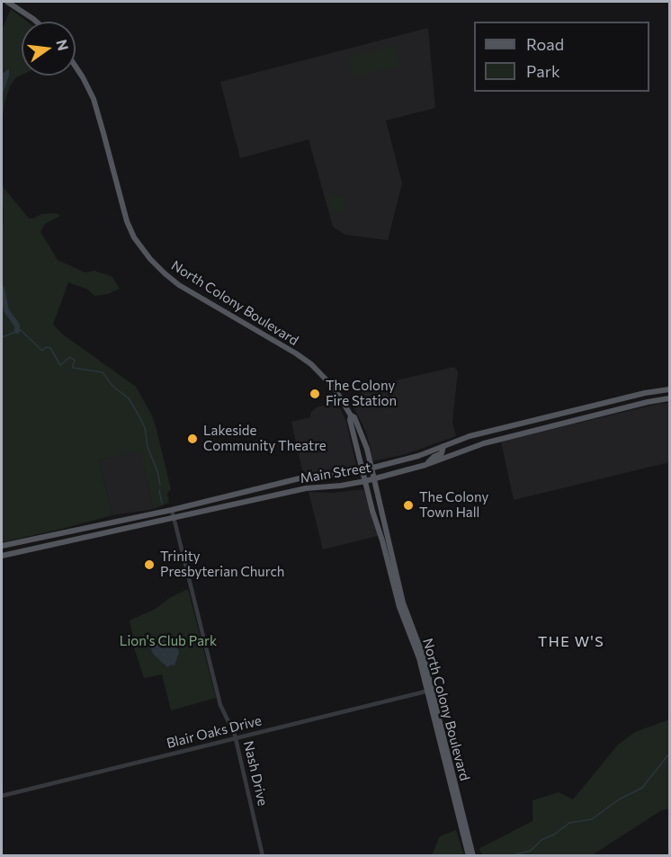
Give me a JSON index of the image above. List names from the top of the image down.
{
  "streets": {
    "main road": ["North Colony Boulevard", "Main Street"],
    "street": ["Blair Oaks Drive", "Nash Drive"]
  },
  "crossings": [
    ["North Colony Boulevard", "Main Street"],
    ["North Colony Boulevard", "Blair Oaks Drive"],
    ["Main Street", "Nash Drive"],
    ["Blair Oaks Drive", "Nash Drive"]
  ],
  "districts": ["THE W'S"],
  "parks": ["Lion's Club Park"],
  "places": [
    "The Colony Fire Station",
    "Lakeside Community Theatre",
    "The Colony Town Hall",
    "Trinity Presbyterian Church"
  ],
  "legend": ["Road", "Park"],
  "north": "right"
}
